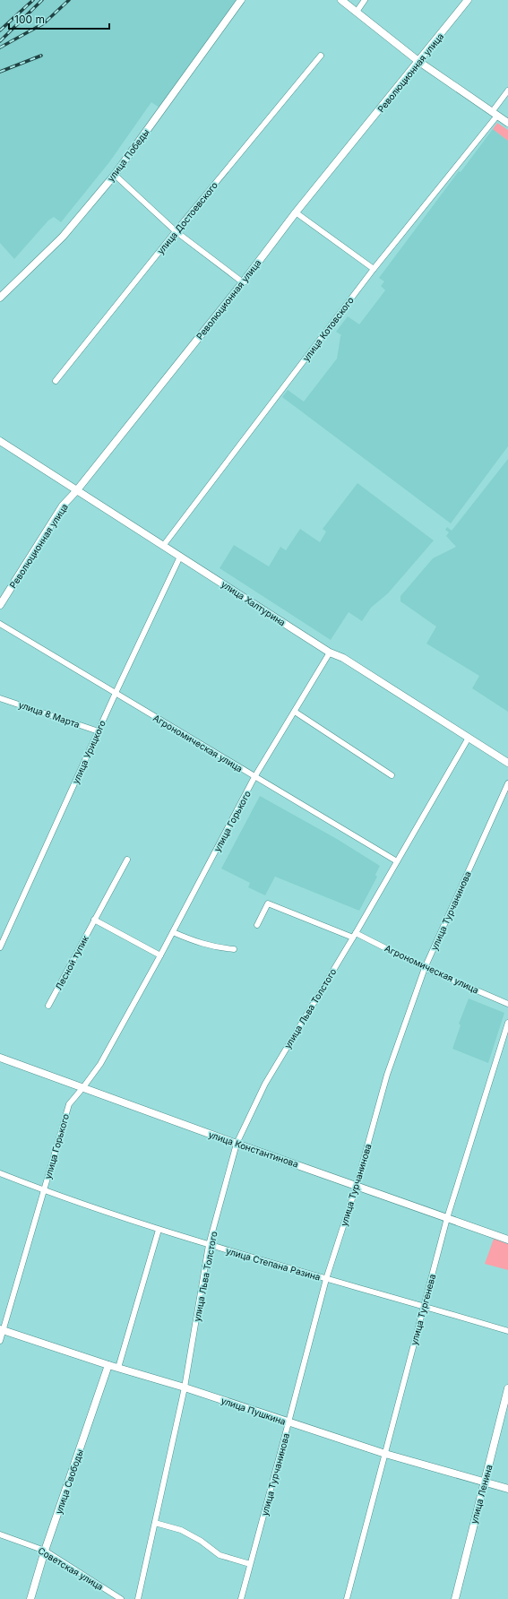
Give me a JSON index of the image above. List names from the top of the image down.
{
  "streets": {
    "street": [
      "Революционная улица",
      "улица Победы",
      "улица Достоевского",
      "улица Котовского",
      "улица Халтурина",
      "улица 8 Марта",
      "Агрономическая улица",
      "улица Урицкого",
      "улица Горького",
      "улица Турчанинова",
      "Лесной тупик",
      "улица Льва Толстого",
      "улица Константинова",
      "улица Степана Разина",
      "улица Тургенева",
      "улица Пушкина",
      "улица Свободы",
      "улица Ленина",
      "Советская улица"
    ]
  },
  "crossings": [
    ["Революционная улица", "улица Халтурина"],
    ["улица Котовского", "улица Халтурина"],
    ["улица Халтурина", "улица Урицкого"],
    ["улица Халтурина", "улица Горького"],
    ["улица Халтурина", "улица Льва Толстого"],
    ["улица 8 Марта", "улица Урицкого"],
    ["Агрономическая улица", "улица Урицкого"],
    ["Агрономическая улица", "улица Горького"],
    ["Агрономическая улица", "улица Турчанинова"],
    ["Агрономическая улица", "улица Льва Толстого"],
    ["улица Горького", "улица Константинова"],
    ["улица Горького", "улица Степана Разина"],
    ["улица Горького", "улица Пушкина"],
    ["улица Турчанинова", "улица Константинова"],
    ["улица Турчанинова", "улица Степана Разина"],
    ["улица Турчанинова", "улица Пушкина"],
    ["улица Льва Толстого", "улица Константинова"],
    ["улица Льва Толстого", "улица Степана Разина"],
    ["улица Льва Толстого", "улица Пушкина"],
    ["улица Константинова", "улица Тургенева"],
    ["улица Степана Разина", "улица Тургенева"],
    ["улица Тургенева", "улица Пушкина"],
    ["улица Пушкина", "улица Свободы"],
    ["улица Пушкина", "улица Ленина"],
    ["улица Свободы", "Советская улица"]
  ],
  "scale_bar": "100 m"
}
